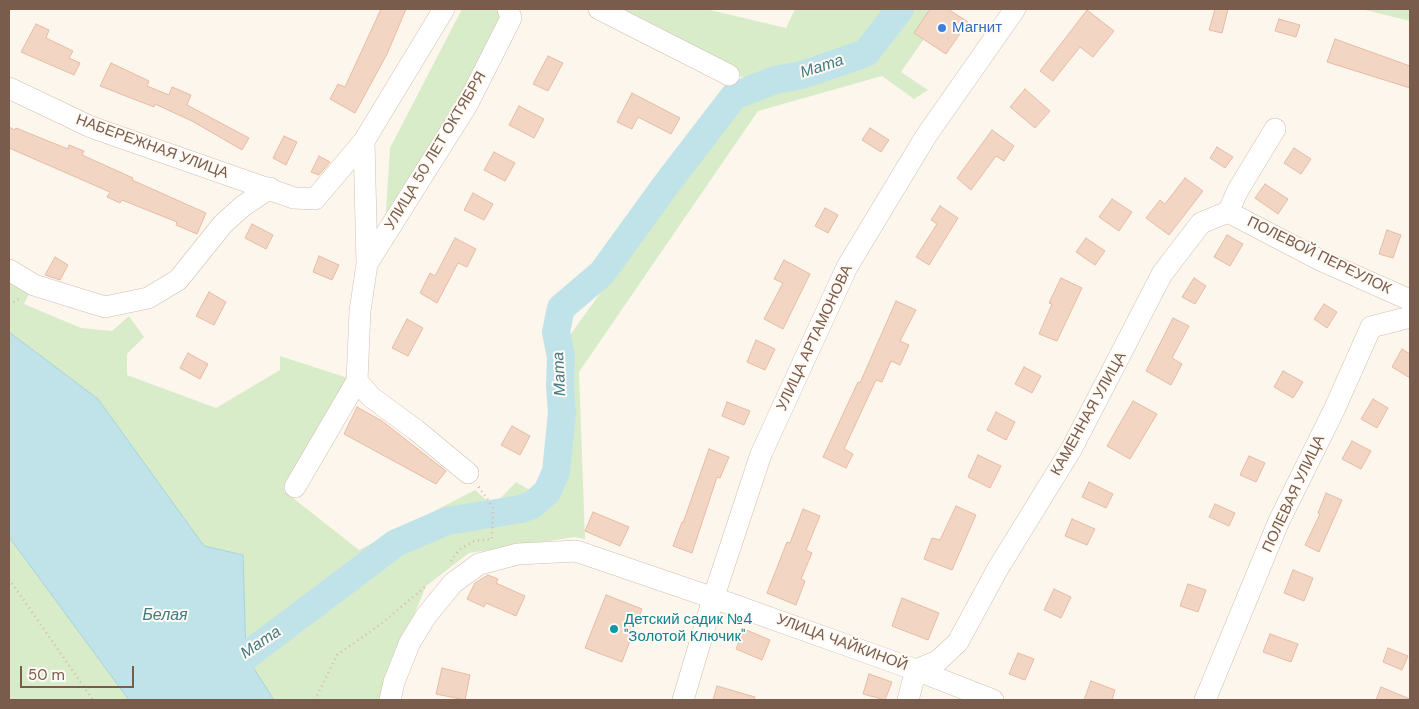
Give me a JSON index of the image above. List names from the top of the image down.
{
  "streets": {
    "street": [
      "НАБЕРЕЖНАЯ УЛИЦА",
      "УЛИЦА 50 ЛЕТ ОКТЯБРЯ",
      "ПОЛЕВОЙ ПЕРЕУЛОК",
      "УЛИЦА АРТАМОНОВА",
      "КАМЕННАЯ УЛИЦА",
      "ПОЛЕВАЯ УЛИЦА",
      "УЛИЦА ЧАЙКИНОЙ"
    ]
  },
  "crossings": [
    ["НАБЕРЕЖНАЯ УЛИЦА", "УЛИЦА 50 ЛЕТ ОКТЯБРЯ"],
    ["ПОЛЕВОЙ ПЕРЕУЛОК", "КАМЕННАЯ УЛИЦА"],
    ["УЛИЦА АРТАМОНОВА", "УЛИЦА ЧАЙКИНОЙ"],
    ["КАМЕННАЯ УЛИЦА", "УЛИЦА ЧАЙКИНОЙ"]
  ],
  "water": ["Мата", "Белая"],
  "places": ["Магнит", "Детский садик №4 \"Золотой Ключик\""],
  "scale_bar": "50 m"
}
